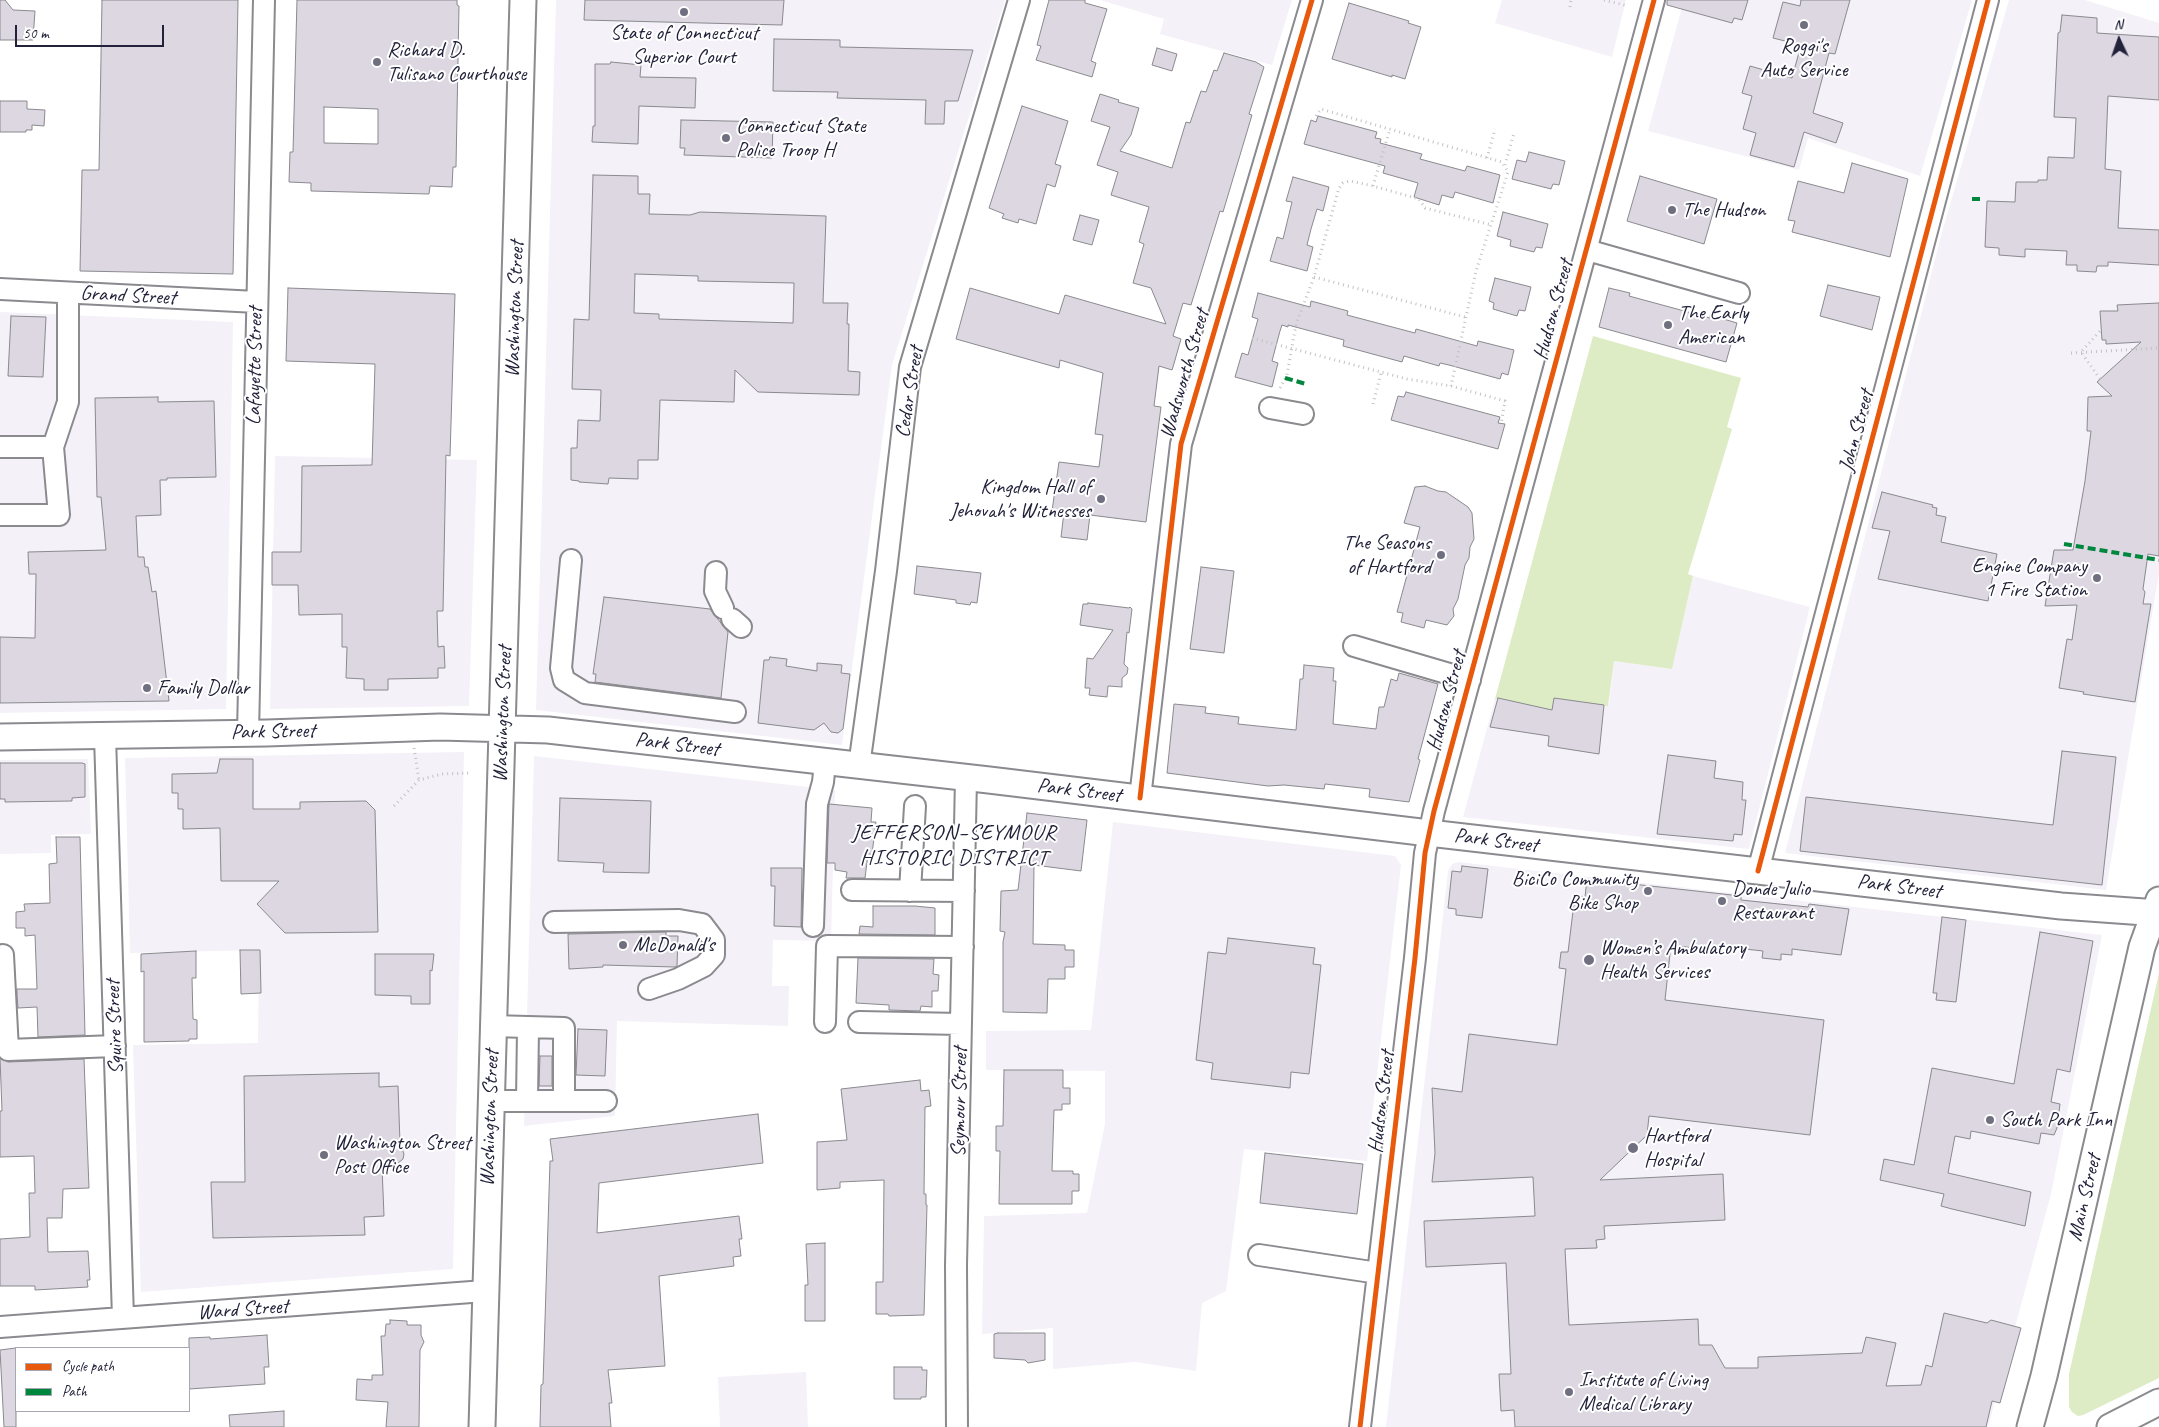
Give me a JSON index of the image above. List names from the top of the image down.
{
  "streets": {
    "main road": ["Washington Street", "Park Street", "Main Street"],
    "street": [
      "Grand Street",
      "Hudson Street",
      "Lafayette Street",
      "Wadsworth Street",
      "Cedar Street",
      "John Street",
      "Squire Street",
      "Seymour Street",
      "Ward Street"
    ]
  },
  "crossings": [
    ["Grand Street", "Lafayette Street"],
    ["Washington Street", "Park Street"],
    ["Washington Street", "Ward Street"],
    ["Hudson Street", "Park Street"],
    ["Lafayette Street", "Park Street"],
    ["Wadsworth Street", "Park Street"],
    ["Cedar Street", "Park Street"],
    ["John Street", "Park Street"],
    ["Park Street", "Squire Street"],
    ["Park Street", "Seymour Street"],
    ["Park Street", "Main Street"],
    ["Squire Street", "Ward Street"]
  ],
  "districts": ["JEFFERSON–SEYMOUR HISTORIC DISTRICT"],
  "places": [
    "State of Connecticut Superior Court",
    "Roggi's Auto Service",
    "Richard D. Tulisano Courthouse",
    "Connecticut State Police Troop H",
    "The Hudson",
    "The Early American",
    "Kingdom Hall of Jehovah's Witnesses",
    "The Seasons of Hartford",
    "Engine Company 1 Fire Station",
    "Family Dollar",
    "BiciCo Community Bike Shop",
    "Donde Julio Restaurant",
    "McDonald's",
    "Women’s Ambulatory Health Services",
    "South Park Inn",
    "Hartford Hospital",
    "Washington Street Post Office",
    "Institute of Living Medical Library"
  ],
  "legend": ["Cycle path", "Path"],
  "scale_bar": "50 m",
  "north": "top"
}
